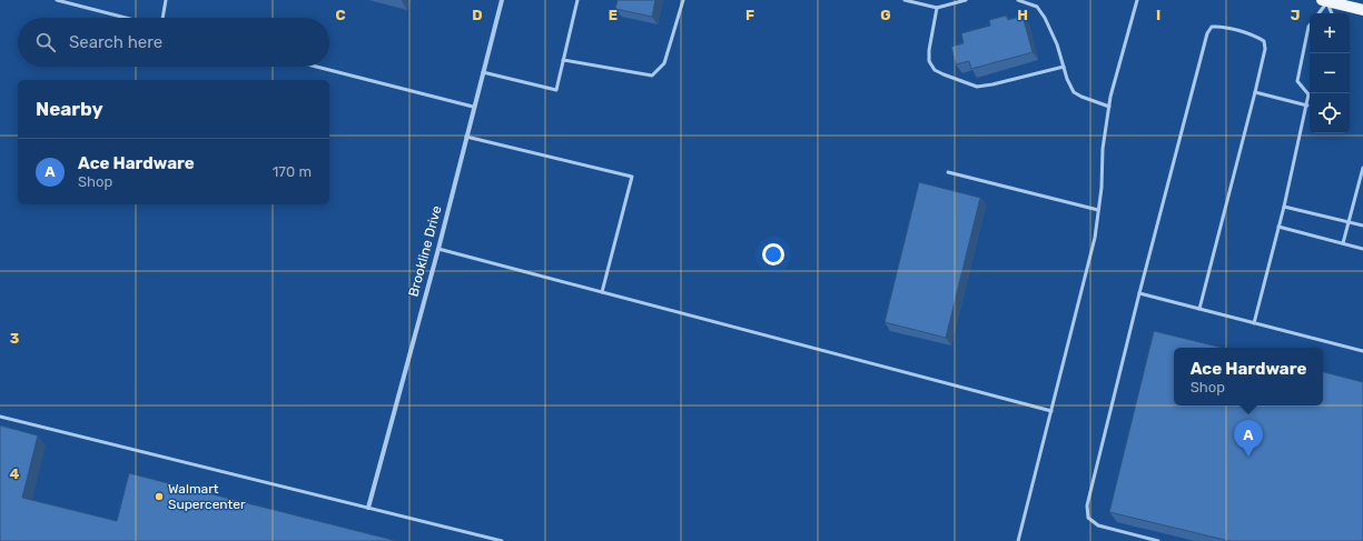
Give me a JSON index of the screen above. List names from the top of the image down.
{
  "streets": {
    "street": ["Brookline Drive"]
  },
  "places": ["Walmart Supercenter"],
  "page": {
    "map_buttons": ["+", "−"],
    "search": "Search here",
    "heading": "Nearby",
    "list": [
      {
        "mark": "A",
        "name": "Ace Hardware",
        "note": "Shop",
        "value": "170 m"
      }
    ],
    "popup": ["Ace Hardware", "Shop"],
    "pins": "A"
  },
  "grid": {
    "columns": [
      "C",
      "D",
      "E",
      "F",
      "G",
      "H",
      "I",
      "J"
    ],
    "rows": ["3", "4"]
  }
}
